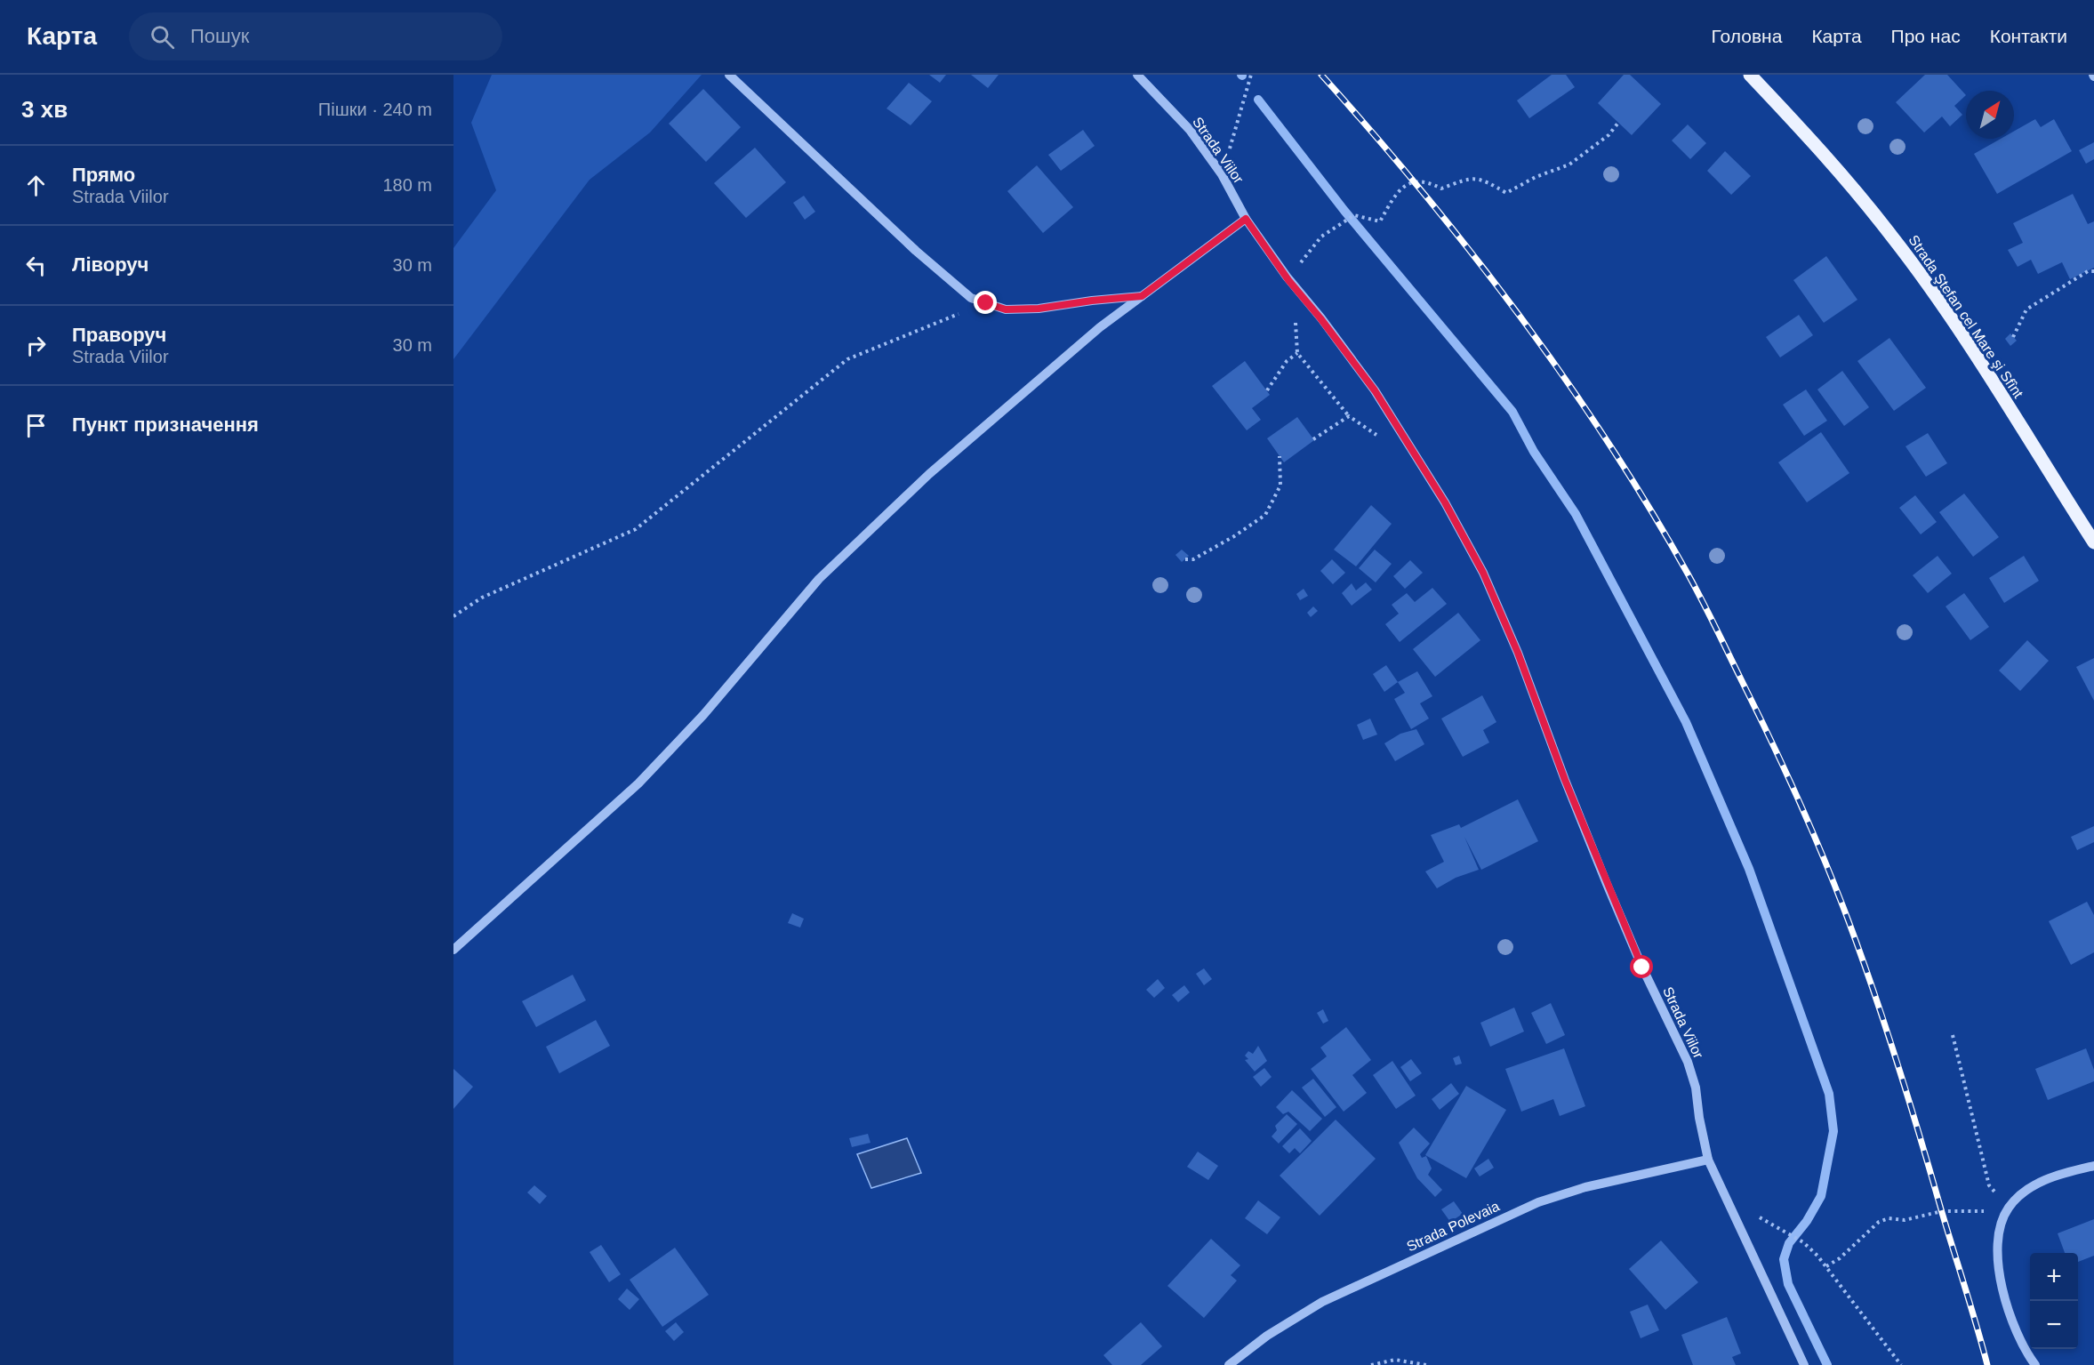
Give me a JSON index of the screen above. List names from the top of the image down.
{
  "streets": {
    "main road": ["Strada Ştefan cel Mare şi Sfînt"],
    "street": ["Strada Viilor", "Strada Polevaia"]
  },
  "crossings": [
    ["Strada Viilor", "Strada Polevaia"]
  ],
  "north": "top right",
  "page": {
    "header": "Карта",
    "search": "Пошук",
    "nav": [
      "Головна",
      "Карта",
      "Про нас",
      "Контакти"
    ],
    "heading": ["3 хв", "Пішки · 240 m"],
    "list": [
      ["Прямо", "Strada Viilor", "180 m"],
      ["Ліворуч", "30 m"],
      ["Праворуч", "Strada Viilor", "30 m"],
      "Пункт призначення"
    ],
    "map_buttons": ["+", "−"]
  }
}
